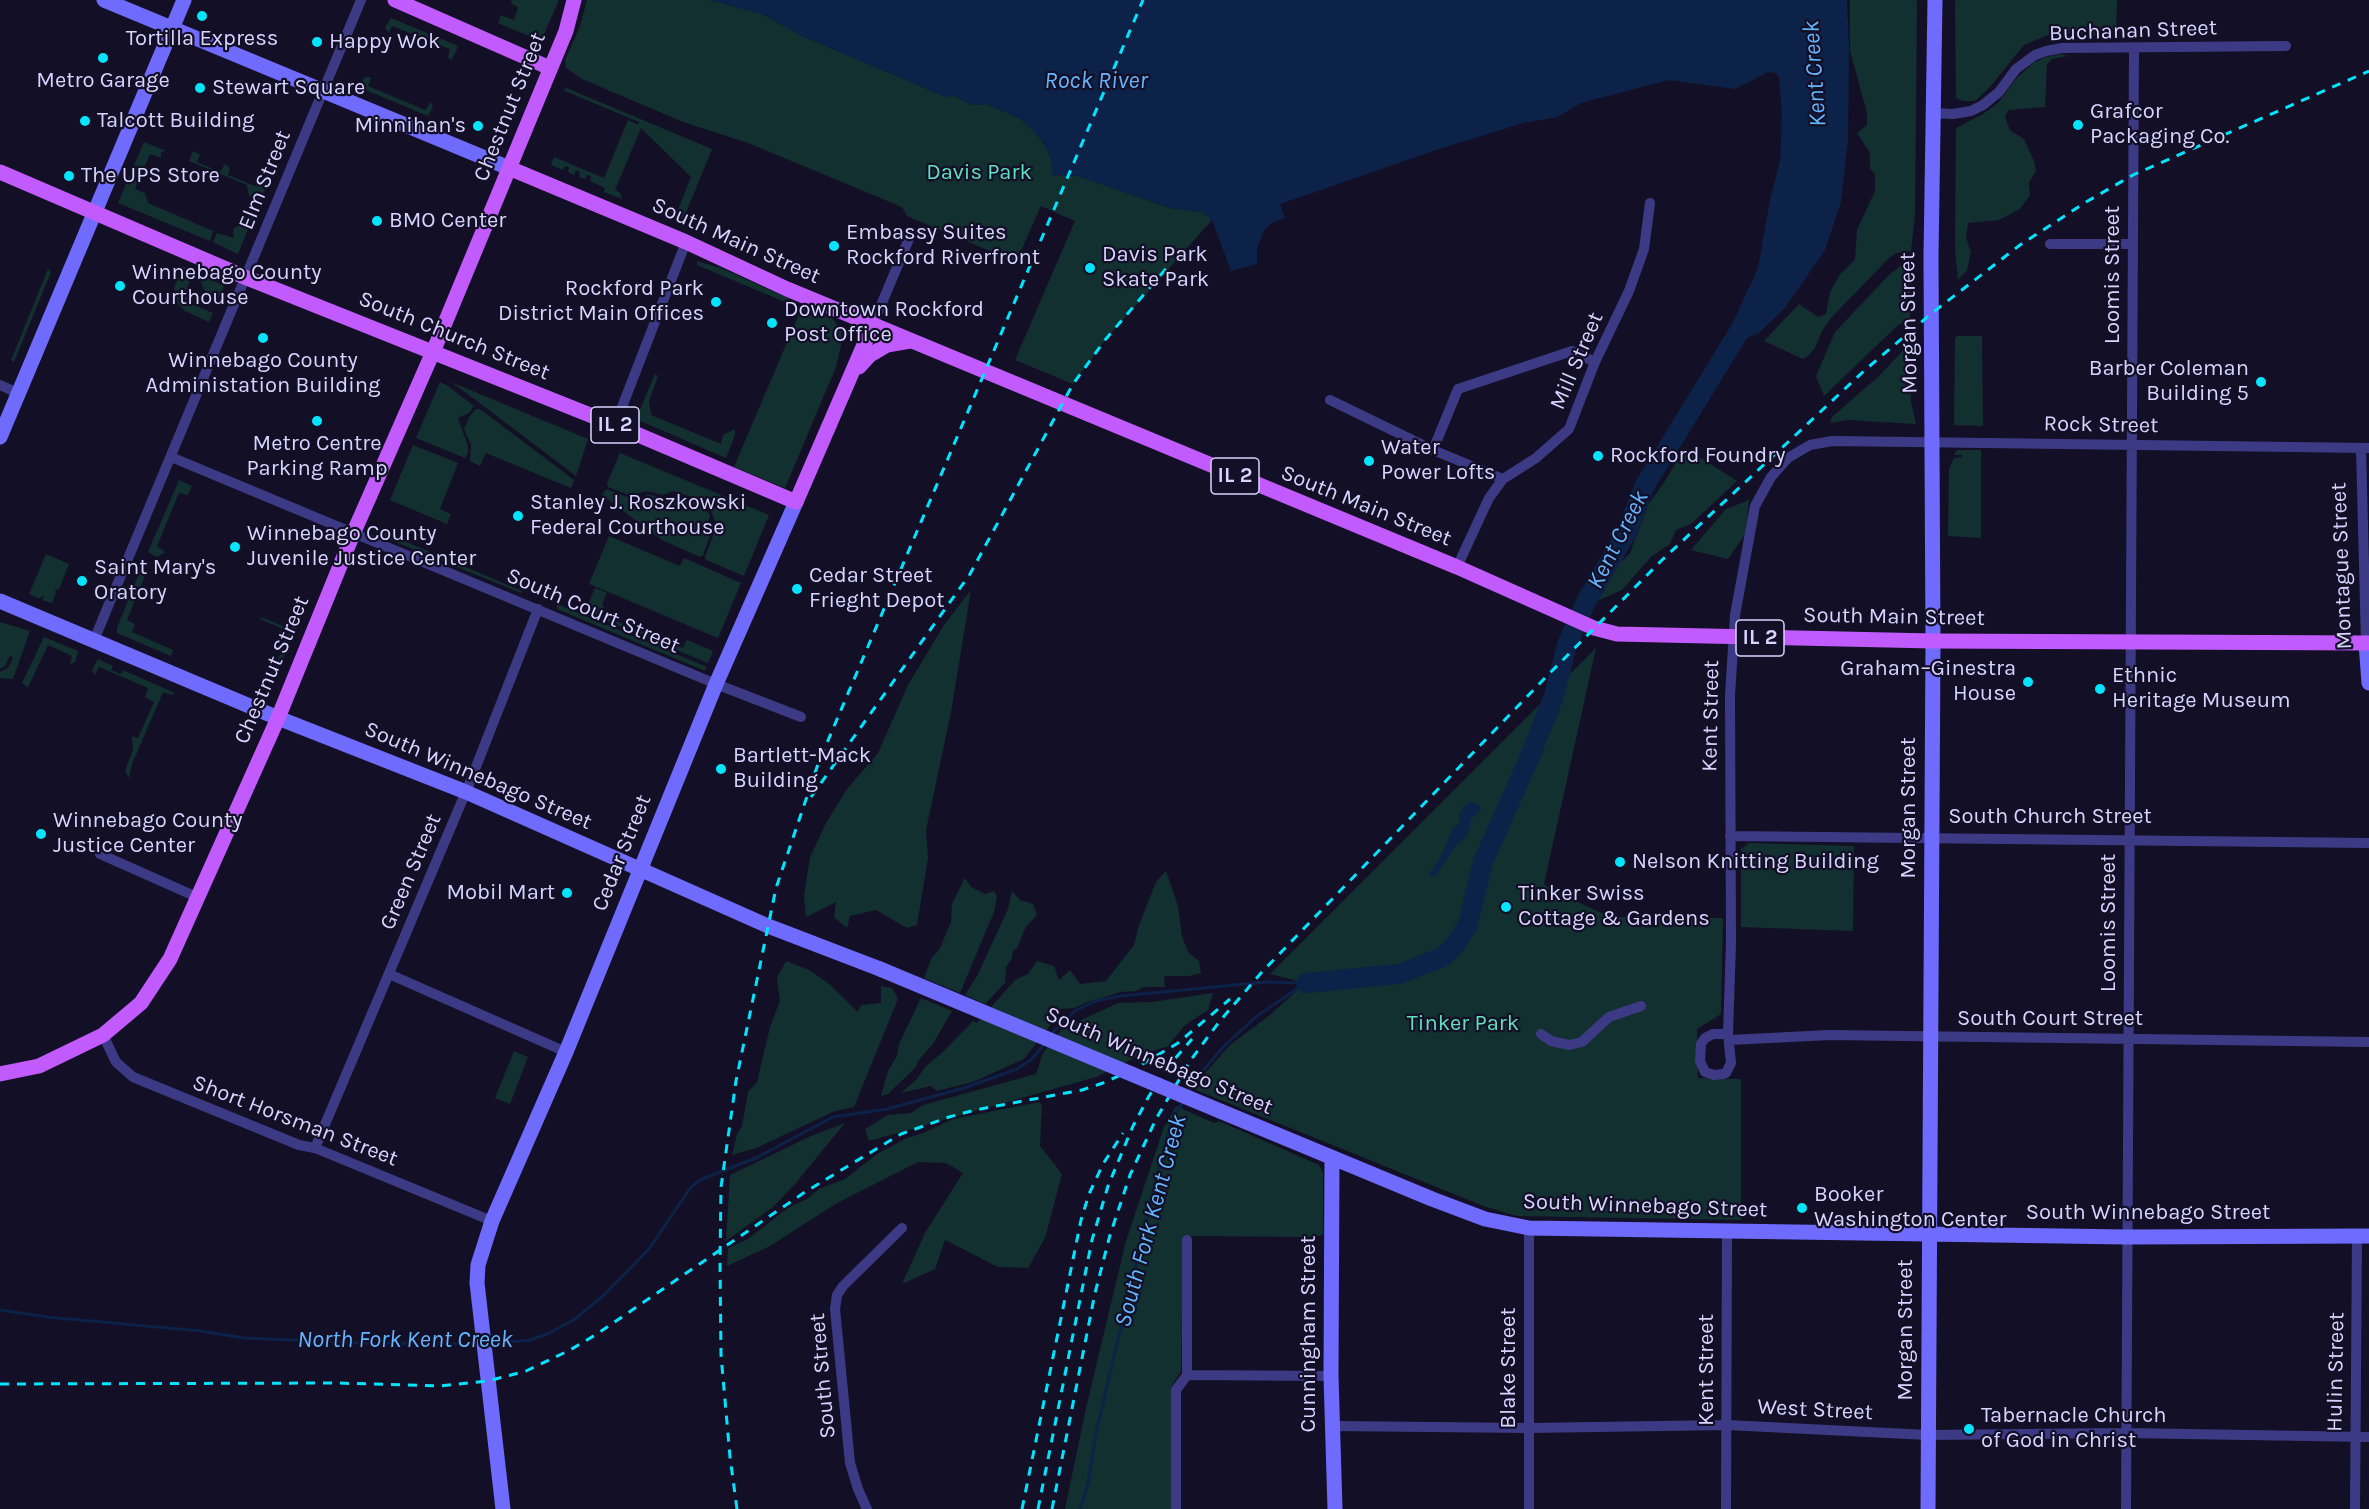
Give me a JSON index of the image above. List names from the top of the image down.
{
  "streets": {
    "main road": [
      "Chestnut Street",
      "South Main Street",
      "Morgan Street",
      "South Church Street",
      "IL 2",
      "Montague Street",
      "South Winnebago Street",
      "Cedar Street",
      "Cunningham Street"
    ],
    "street": [
      "Buchanan Street",
      "Elm Street",
      "Loomis Street",
      "Mill Street",
      "Rock Street",
      "South Court Street",
      "Kent Street",
      "Green Street",
      "Short Horsman Street",
      "Blake Street",
      "Hulin Street",
      "South Street",
      "West Street"
    ]
  },
  "crossings": [
    ["Buchanan Street", "Loomis Street"],
    ["Buchanan Street", "Morgan Street"],
    ["Chestnut Street", "South Main Street"],
    ["Chestnut Street", "South Church Street"],
    ["Chestnut Street", "South Court Street"],
    ["Chestnut Street", "South Winnebago Street"],
    ["Chestnut Street", "Short Horsman Street"],
    ["Elm Street", "South Main Street"],
    ["Elm Street", "South Church Street"],
    ["Elm Street", "South Court Street"],
    ["Elm Street", "South Winnebago Street"],
    ["South Main Street", "Loomis Street"],
    ["South Main Street", "Morgan Street"],
    ["South Main Street", "Mill Street"],
    ["South Main Street", "Montague Street"],
    ["South Main Street", "Kent Street"],
    ["South Main Street", "Cedar Street"],
    ["Loomis Street", "South Church Street"],
    ["Loomis Street", "Rock Street"],
    ["Loomis Street", "South Court Street"],
    ["Loomis Street", "South Winnebago Street"],
    ["Loomis Street", "West Street"],
    ["Morgan Street", "South Church Street"],
    ["Morgan Street", "Rock Street"],
    ["Morgan Street", "South Court Street"],
    ["Morgan Street", "South Winnebago Street"],
    ["Morgan Street", "West Street"],
    ["South Church Street", "IL 2"],
    ["South Church Street", "Kent Street"],
    ["South Church Street", "Cedar Street"],
    ["Rock Street", "Montague Street"],
    ["Rock Street", "Kent Street"],
    ["South Court Street", "Kent Street"],
    ["South Court Street", "Cedar Street"],
    ["South Court Street", "Green Street"],
    ["Kent Street", "South Winnebago Street"],
    ["Kent Street", "West Street"],
    ["South Winnebago Street", "Cedar Street"],
    ["South Winnebago Street", "Green Street"],
    ["South Winnebago Street", "Cunningham Street"],
    ["South Winnebago Street", "Blake Street"],
    ["South Winnebago Street", "Hulin Street"],
    ["Cedar Street", "Short Horsman Street"],
    ["Green Street", "Short Horsman Street"],
    ["Cunningham Street", "West Street"],
    ["Blake Street", "West Street"],
    ["Hulin Street", "West Street"]
  ],
  "water": [
    "Kent Creek",
    "Rock River",
    "South Fork Kent Creek",
    "North Fork Kent Creek"
  ],
  "parks": ["Davis Park", "Tinker Park"],
  "places": [
    "Tortilla Express",
    "Happy Wok",
    "Metro Garage",
    "Stewart Square",
    "Talcott Building",
    "Grafcor Packaging Co.",
    "Minnihan's",
    "The UPS Store",
    "BMO Center",
    "Embassy Suites Rockford Riverfront",
    "Davis Park Skate Park",
    "Winnebago County Courthouse",
    "Rockford Park District Main Offices",
    "Downtown Rockford Post Office",
    "Winnebago County Administation Building",
    "Barber Coleman Building 5",
    "Metro Centre Parking Ramp",
    "Rockford Foundry",
    "Water Power Lofts",
    "Stanley J. Roszkowski Federal Courthouse",
    "Winnebago County Juvenile Justice Center",
    "Saint Mary's Oratory",
    "Cedar Street Frieght Depot",
    "Graham–Ginestra House",
    "Ethnic Heritage Museum",
    "Bartlett-Mack Building",
    "Winnebago County Justice Center",
    "Nelson Knitting Building",
    "Mobil Mart",
    "Tinker Swiss Cottage & Gardens",
    "Booker Washington Center",
    "Tabernacle Church of God in Christ"
  ]
}
